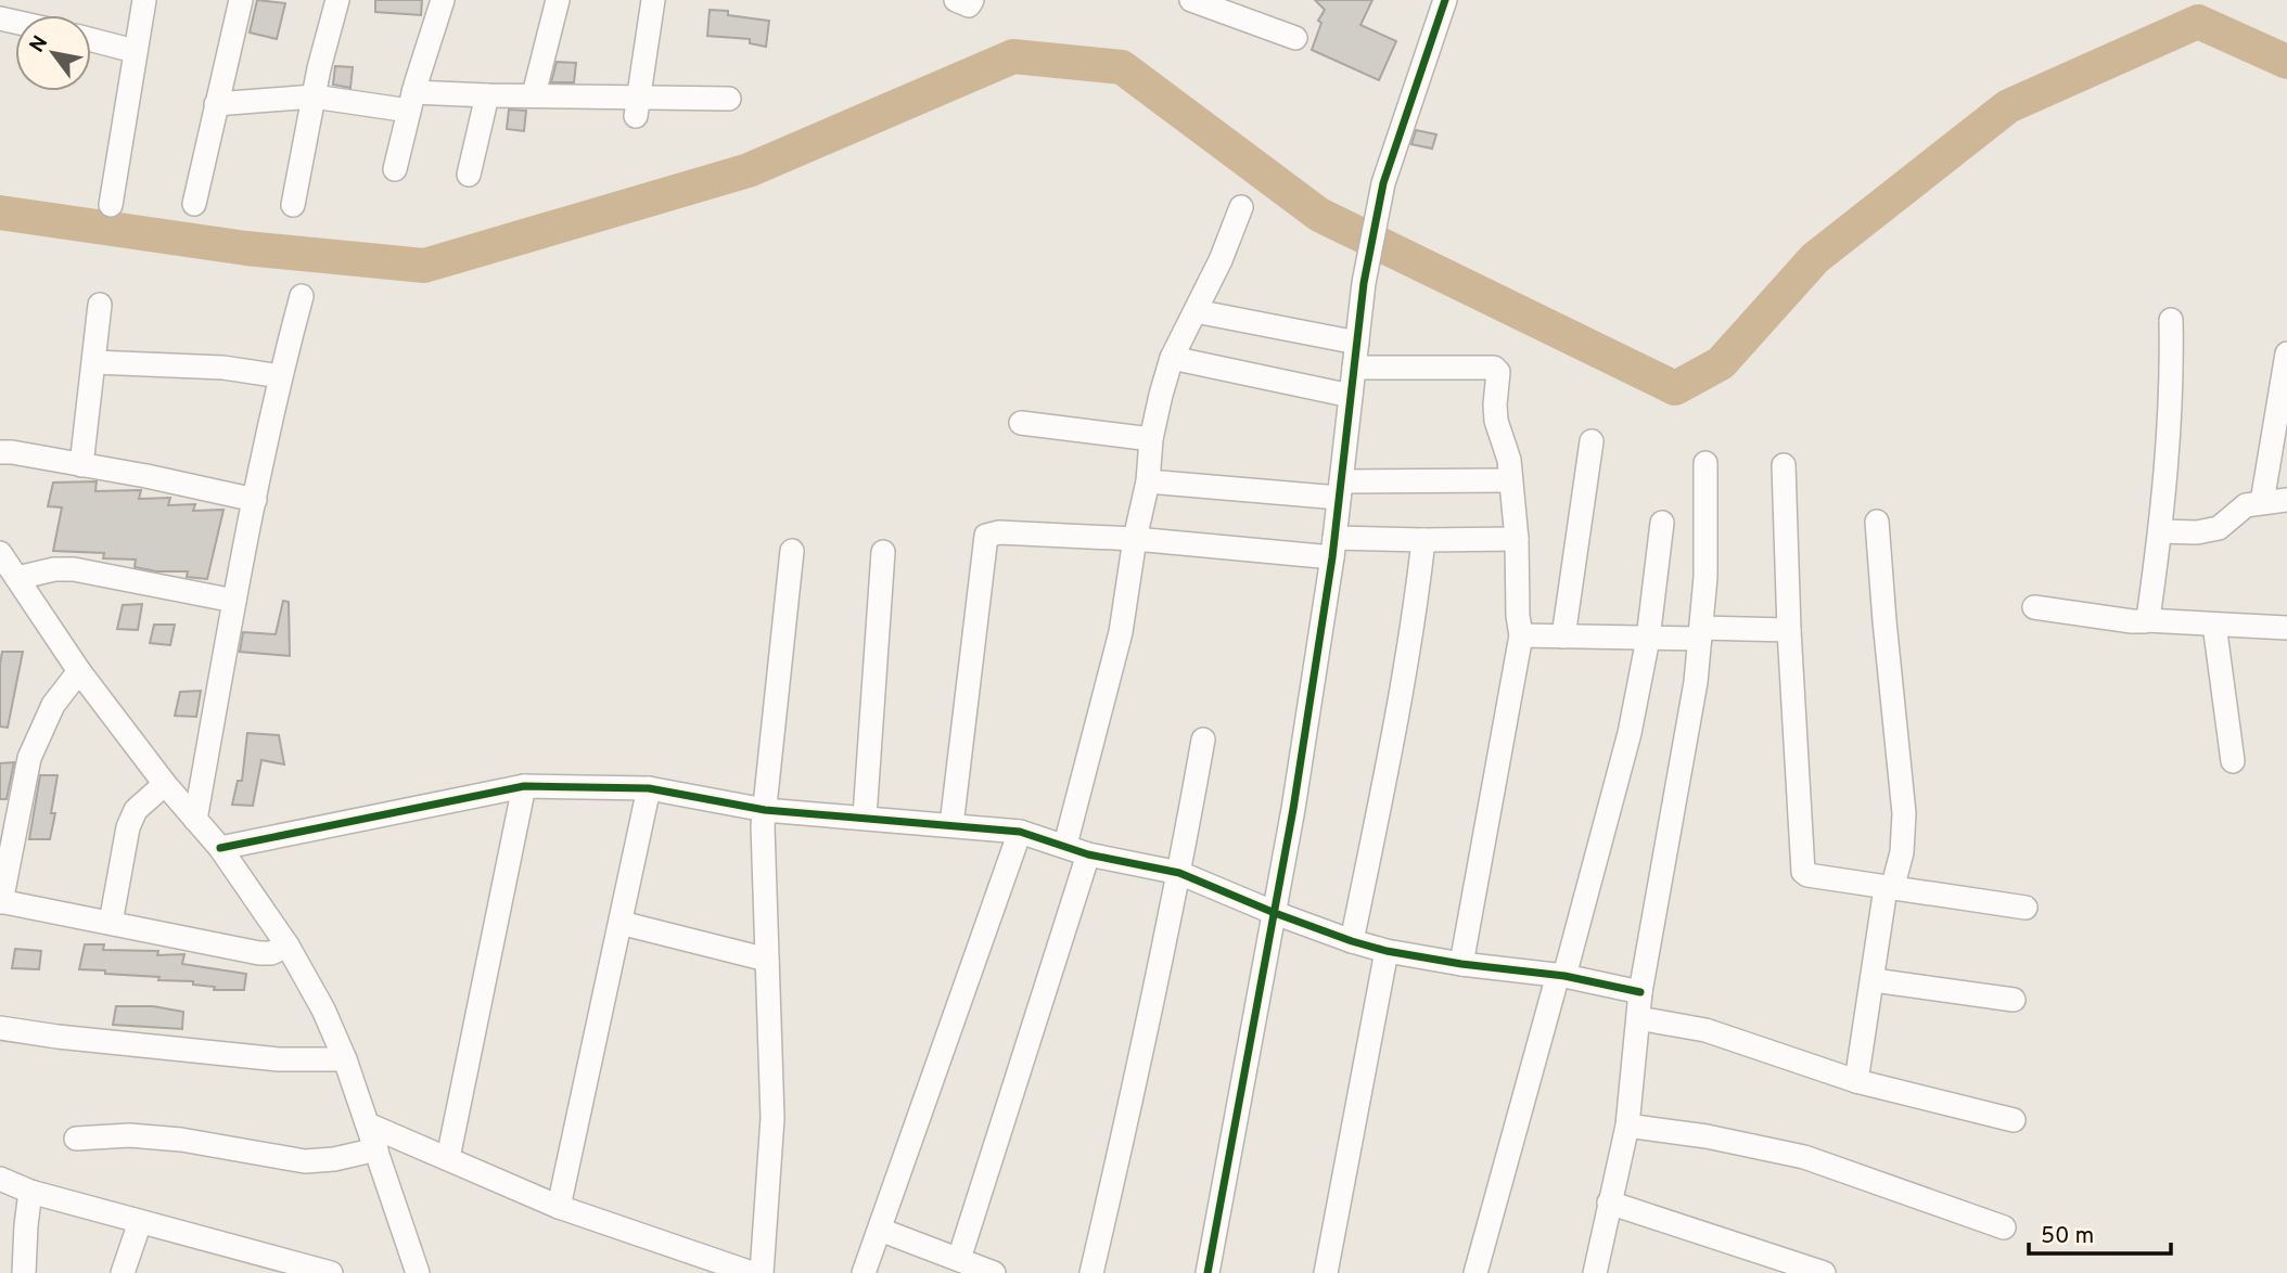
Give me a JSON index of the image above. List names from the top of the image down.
{
  "scale_bar": "50 m",
  "north": "top left"
}
